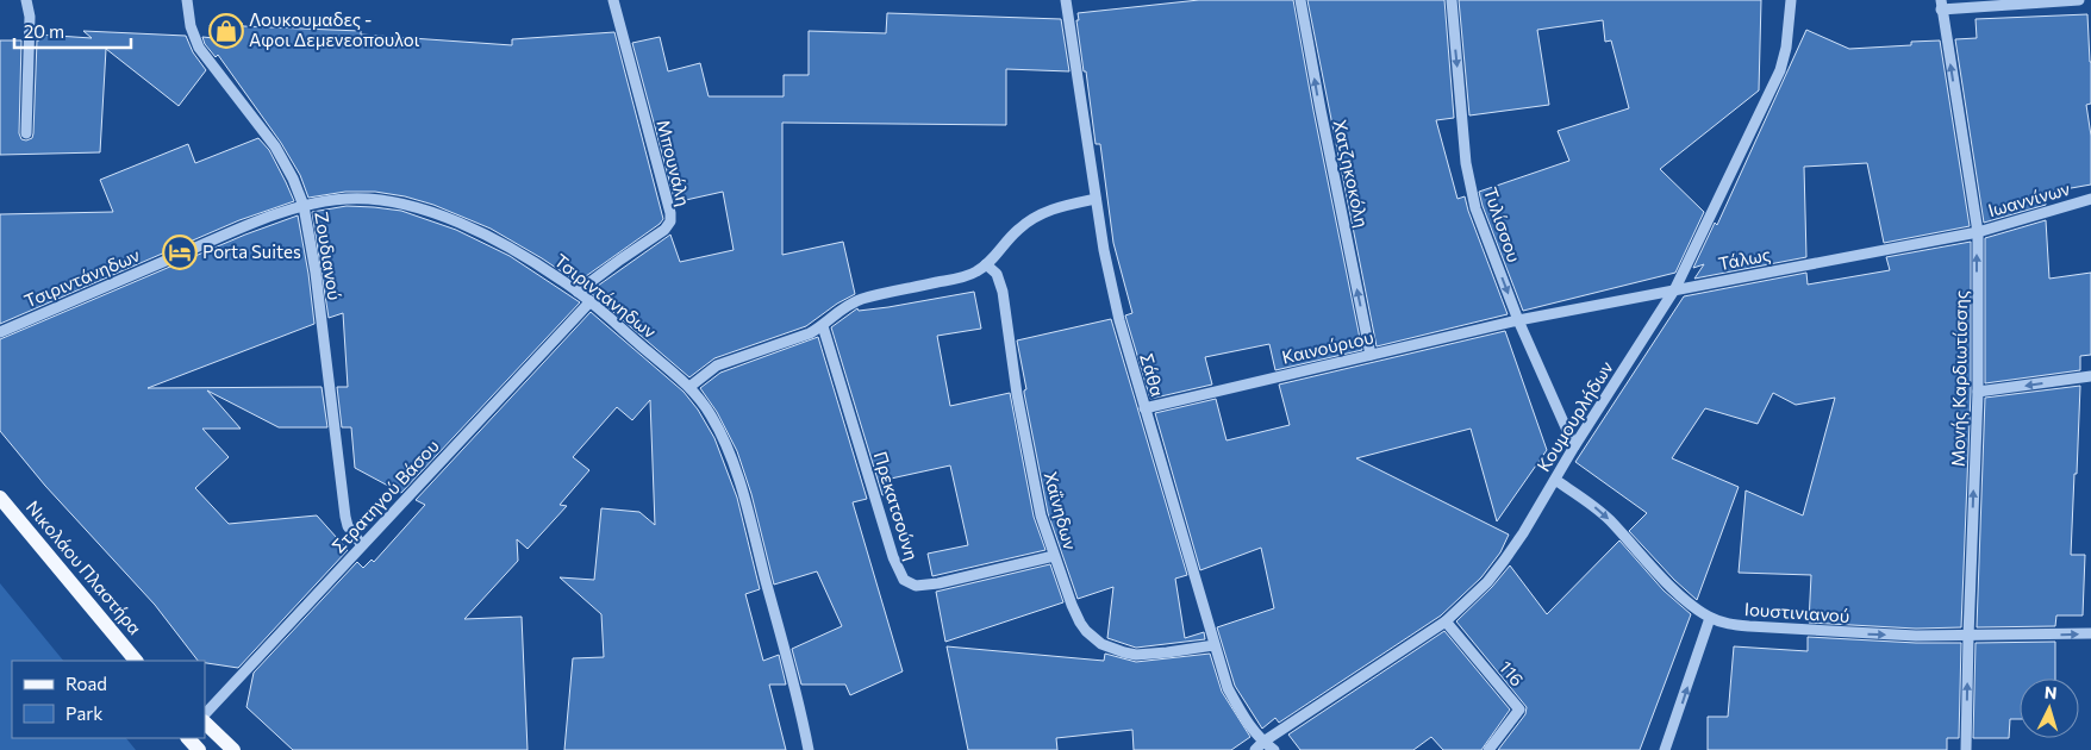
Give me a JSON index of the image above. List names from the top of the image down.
{
  "streets": {
    "main road": ["Νικολάου Πλαστήρα"],
    "street": [
      "Μπουνάλη",
      "Χατζηκοκόλη",
      "Ιωαννίνων",
      "Τυλίσσου",
      "Ζουδιανού",
      "Τάλως",
      "Τσιριντάνηδων",
      "Καινούριου",
      "Σάθα",
      "Μονής Καρδιωτίσσης",
      "Κουμουρλήδων",
      "Στρατηγού Βάσου",
      "Πρεκατσούνη",
      "Χαΐνηδων",
      "Ιουστινιανού",
      "116"
    ]
  },
  "crossings": [
    ["Μπουνάλη", "Τσιριντάνηδων"],
    ["Χατζηκοκόλη", "Καινούριου"],
    ["Ιωαννίνων", "Τάλως"],
    ["Ιωαννίνων", "Μονής Καρδιωτίσσης"],
    ["Τυλίσσου", "Τάλως"],
    ["Τυλίσσου", "Καινούριου"],
    ["Τυλίσσου", "Κουμουρλήδων"],
    ["Ζουδιανού", "Τσιριντάνηδων"],
    ["Ζουδιανού", "Στρατηγού Βάσου"],
    ["Τάλως", "Καινούριου"],
    ["Τάλως", "Μονής Καρδιωτίσσης"],
    ["Τάλως", "Κουμουρλήδων"],
    ["Τσιριντάνηδων", "Στρατηγού Βάσου"],
    ["Καινούριου", "Σάθα"],
    ["Σάθα", "Κουμουρλήδων"],
    ["Σάθα", "Χαΐνηδων"],
    ["Μονής Καρδιωτίσσης", "Ιουστινιανού"],
    ["Κουμουρλήδων", "Ιουστινιανού"],
    ["Κουμουρλήδων", "116"],
    ["Πρεκατσούνη", "Χαΐνηδων"]
  ],
  "one_way": [
    "Χατζηκοκόλη",
    "Τυλίσσου",
    "Μονής Καρδιωτίσσης",
    "Ιουστινιανού"
  ],
  "places": {
    "shop": ["Λουκουμαδες - Αφοι Δεμενεοπουλοι"],
    "hotel": ["Porta Suites"]
  },
  "legend": ["Road", "Park"],
  "scale_bar": "20 m",
  "north": "top"
}
